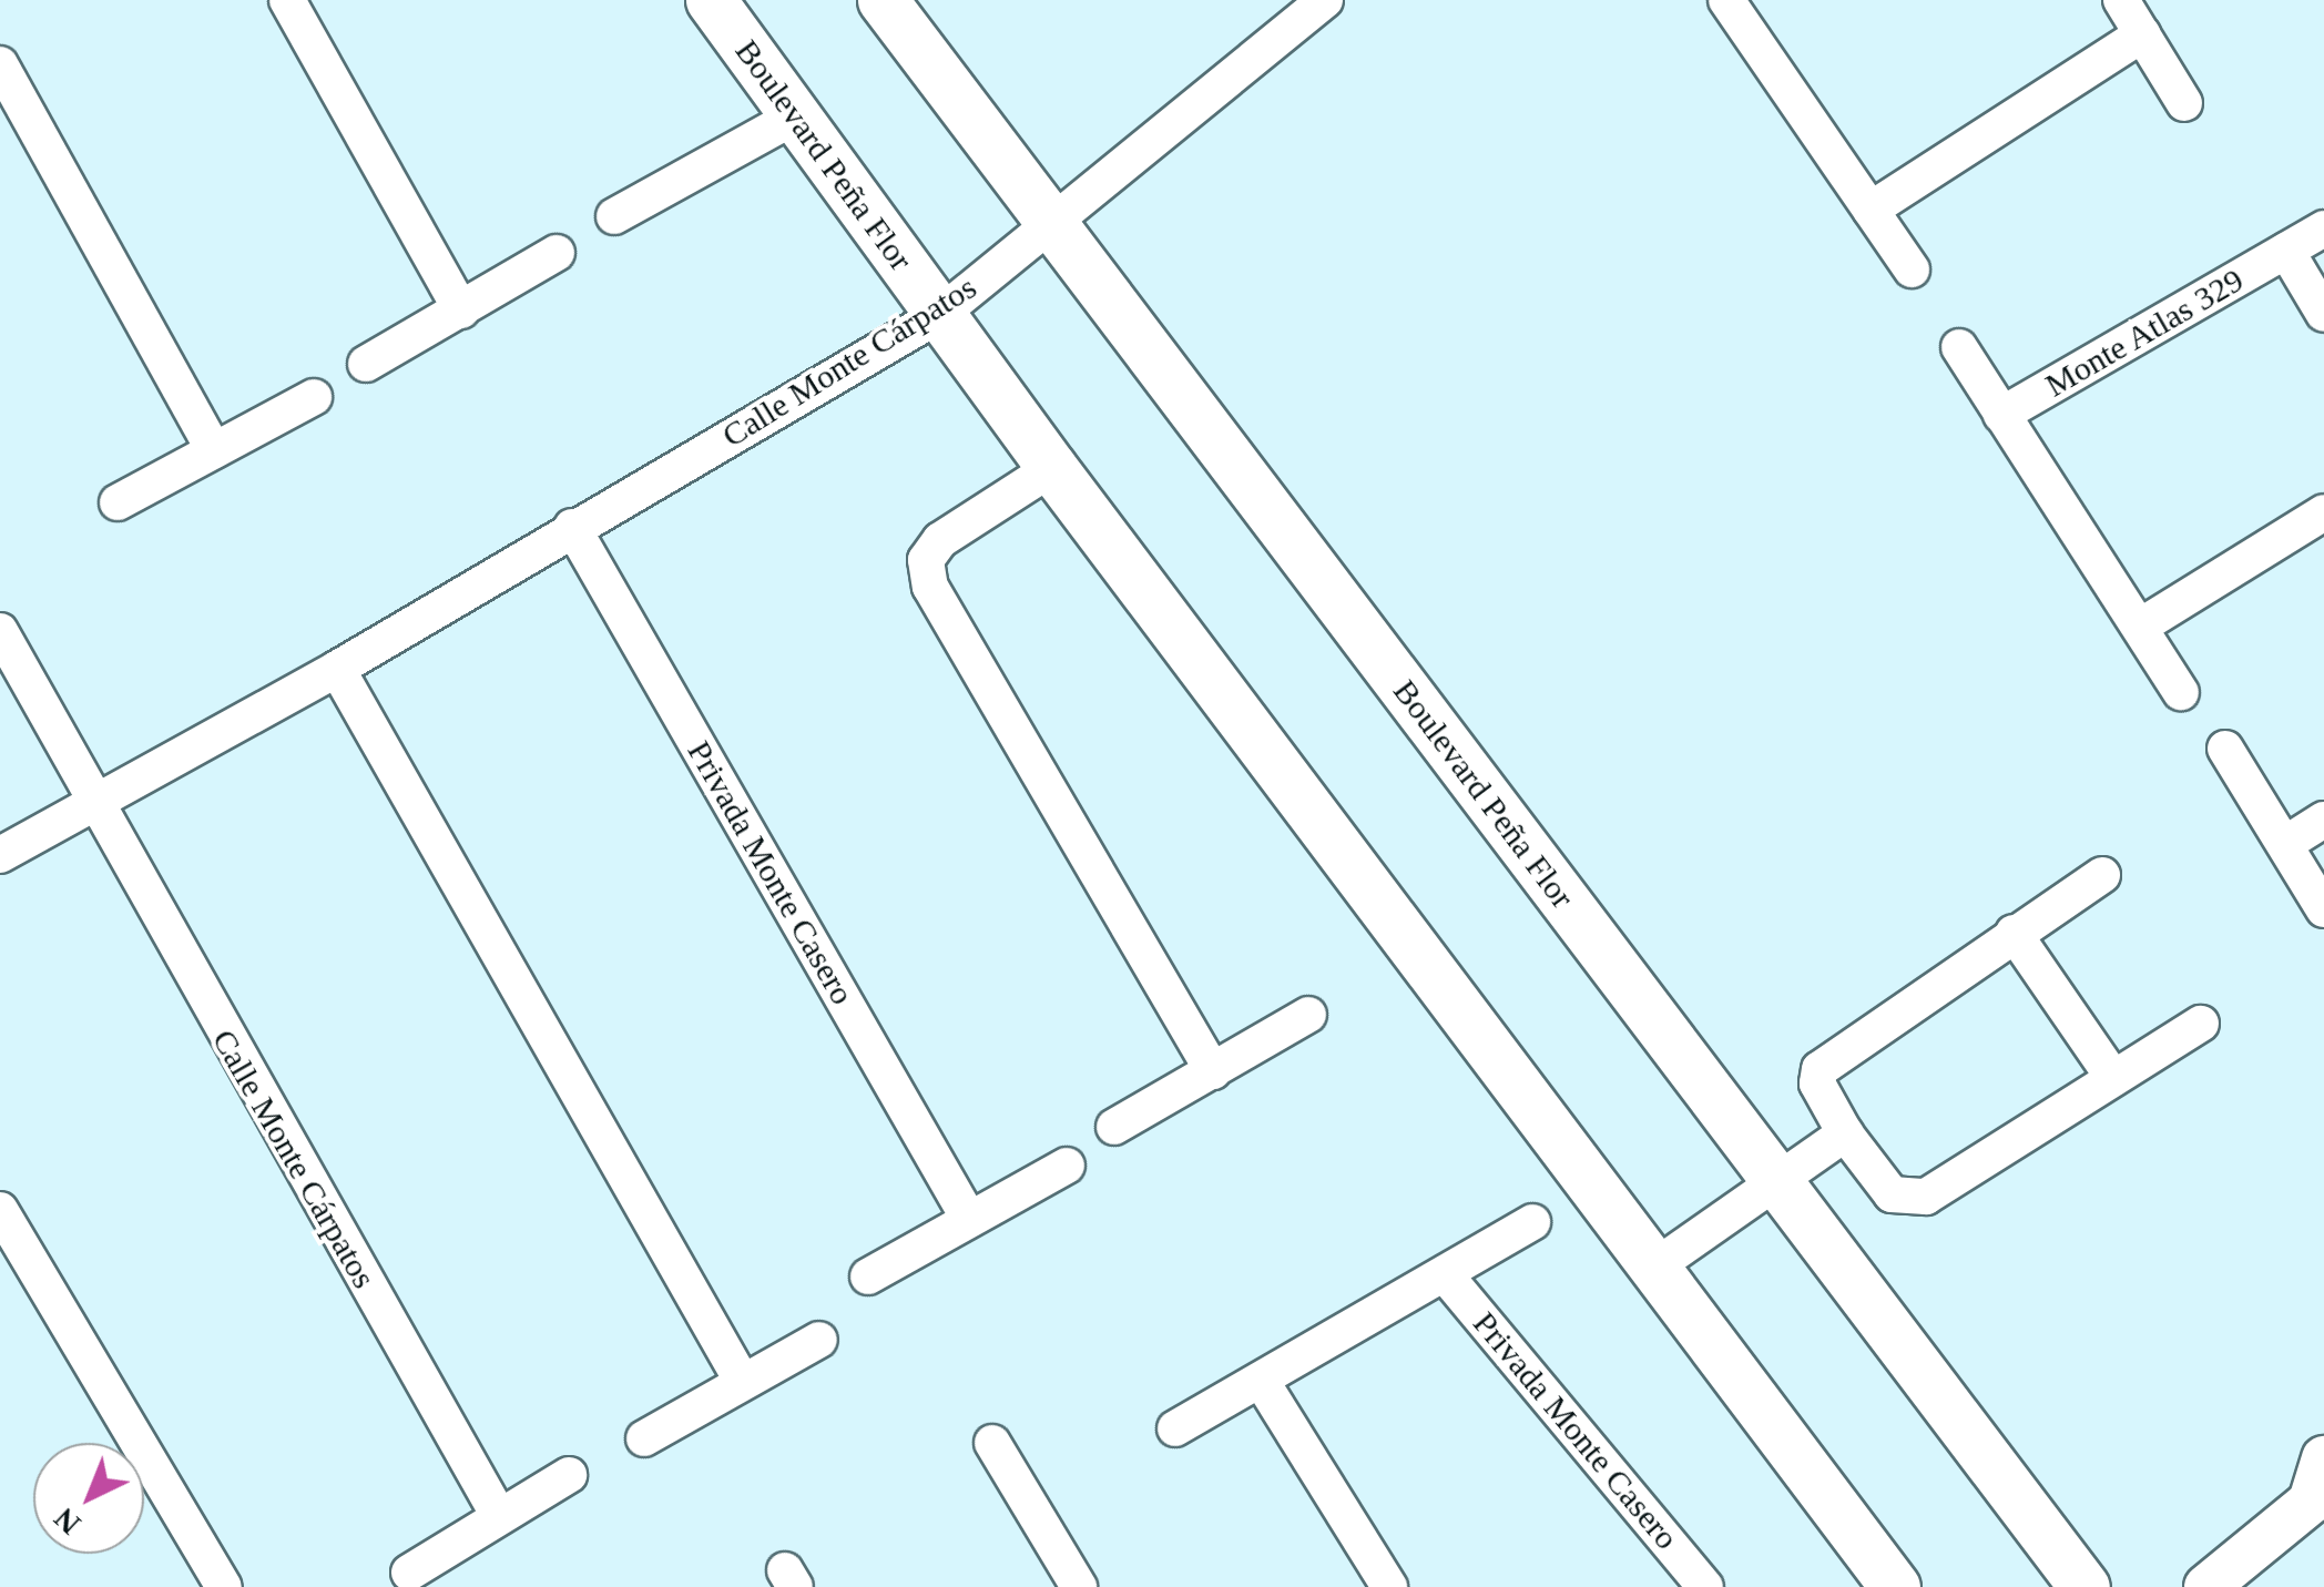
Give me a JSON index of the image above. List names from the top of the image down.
{
  "streets": {
    "main road": ["Boulevard Peña Flor"],
    "street": ["Monte Atlas 329", "Calle Monte Cárpatos", "Privada Monte Casero"]
  },
  "crossings": [
    ["Boulevard Peña Flor", "Calle Monte Cárpatos"],
    ["Calle Monte Cárpatos", "Privada Monte Casero"]
  ],
  "north": "bottom left"
}
